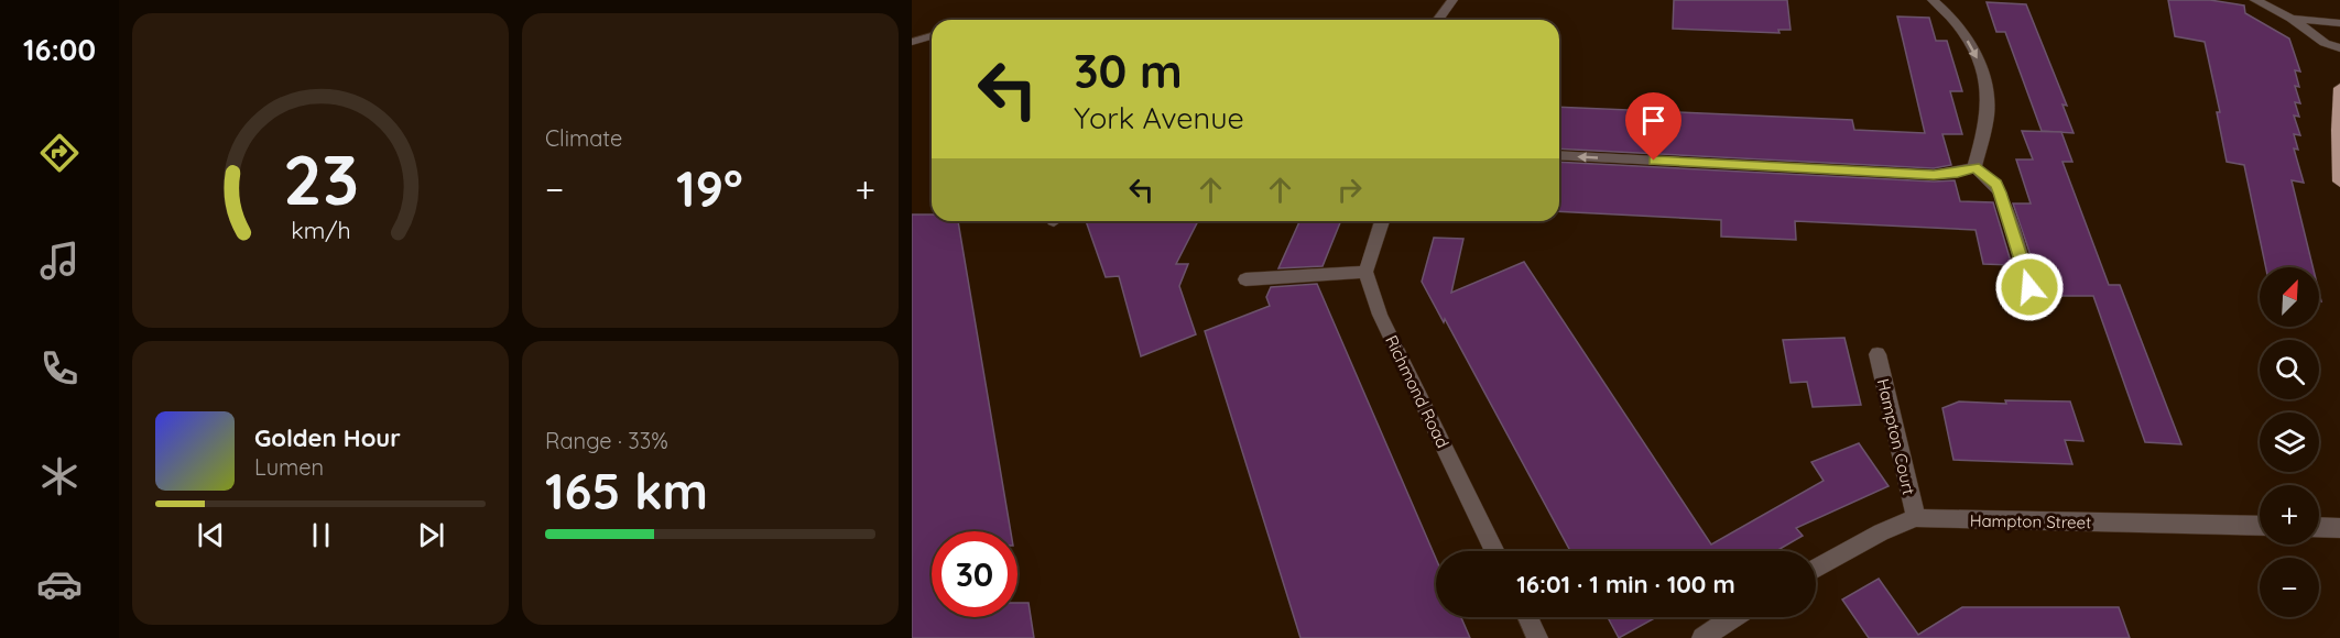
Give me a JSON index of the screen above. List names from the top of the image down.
{
  "streets": {
    "street": ["Richmond Road", "Hampton Court", "Hampton Street"]
  },
  "crossings": [
    ["Hampton Court", "Hampton Street"]
  ],
  "north": "top right",
  "page": {
    "tabs": "16:00",
    "tile": [
      "Climate",
      ["Range · 33%", "165 km"]
    ],
    "turn": ["30 m", "York Avenue"],
    "heat": ["−", "19°", "+"],
    "map_buttons": ["+", "−"],
    "song": ["Golden Hour", "Lumen"],
    "limit": "30",
    "trip": "16:01 · 1 min · 100 m",
    "gauge": ["23", "km/h"]
  }
}
